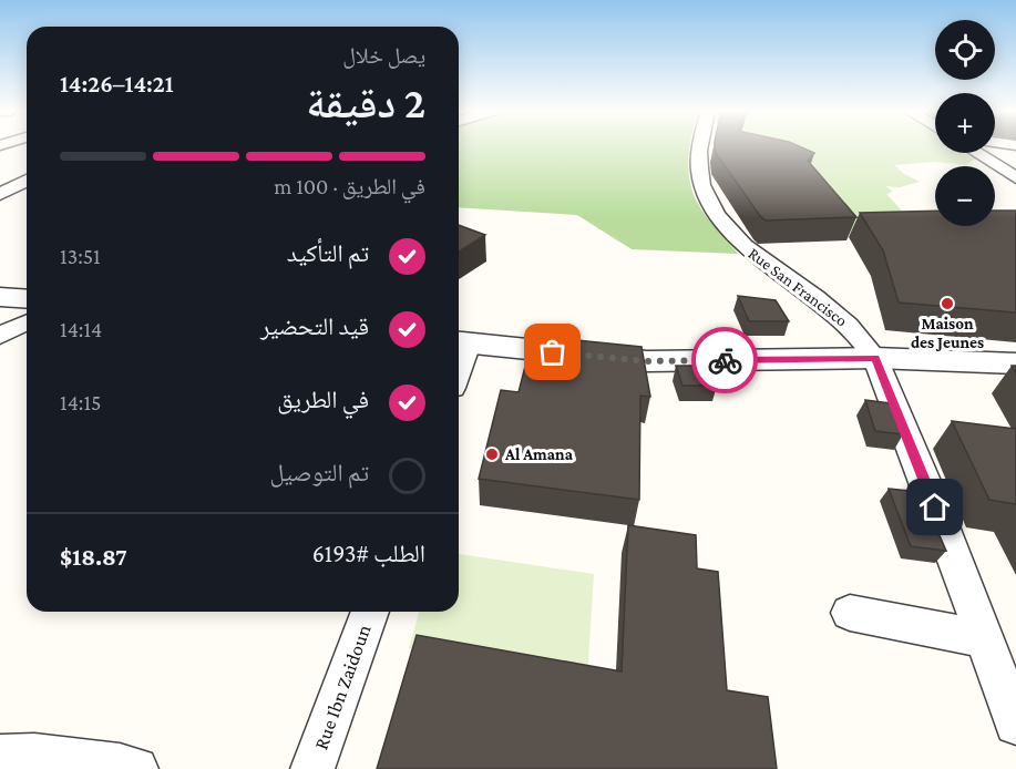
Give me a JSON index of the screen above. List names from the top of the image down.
{
  "streets": {
    "street": ["Rue San Francisco", "Rue Ibn Zaidoun"]
  },
  "places": ["Maison des Jeunes", "Al Amana"],
  "page": {
    "map_buttons": ["+", "−"],
    "heading": ["2 دقيقة", "يصل خلال", "14:21–14:26"],
    "panel": ["الطلب #6193", "$18.87"],
    "bar": "في الطريق · 100 m",
    "list": [
      ["تم التأكيد", "13:51"],
      ["قيد التحضير", "14:14"],
      ["في الطريق", "14:15"],
      "تم التوصيل"
    ]
  }
}
